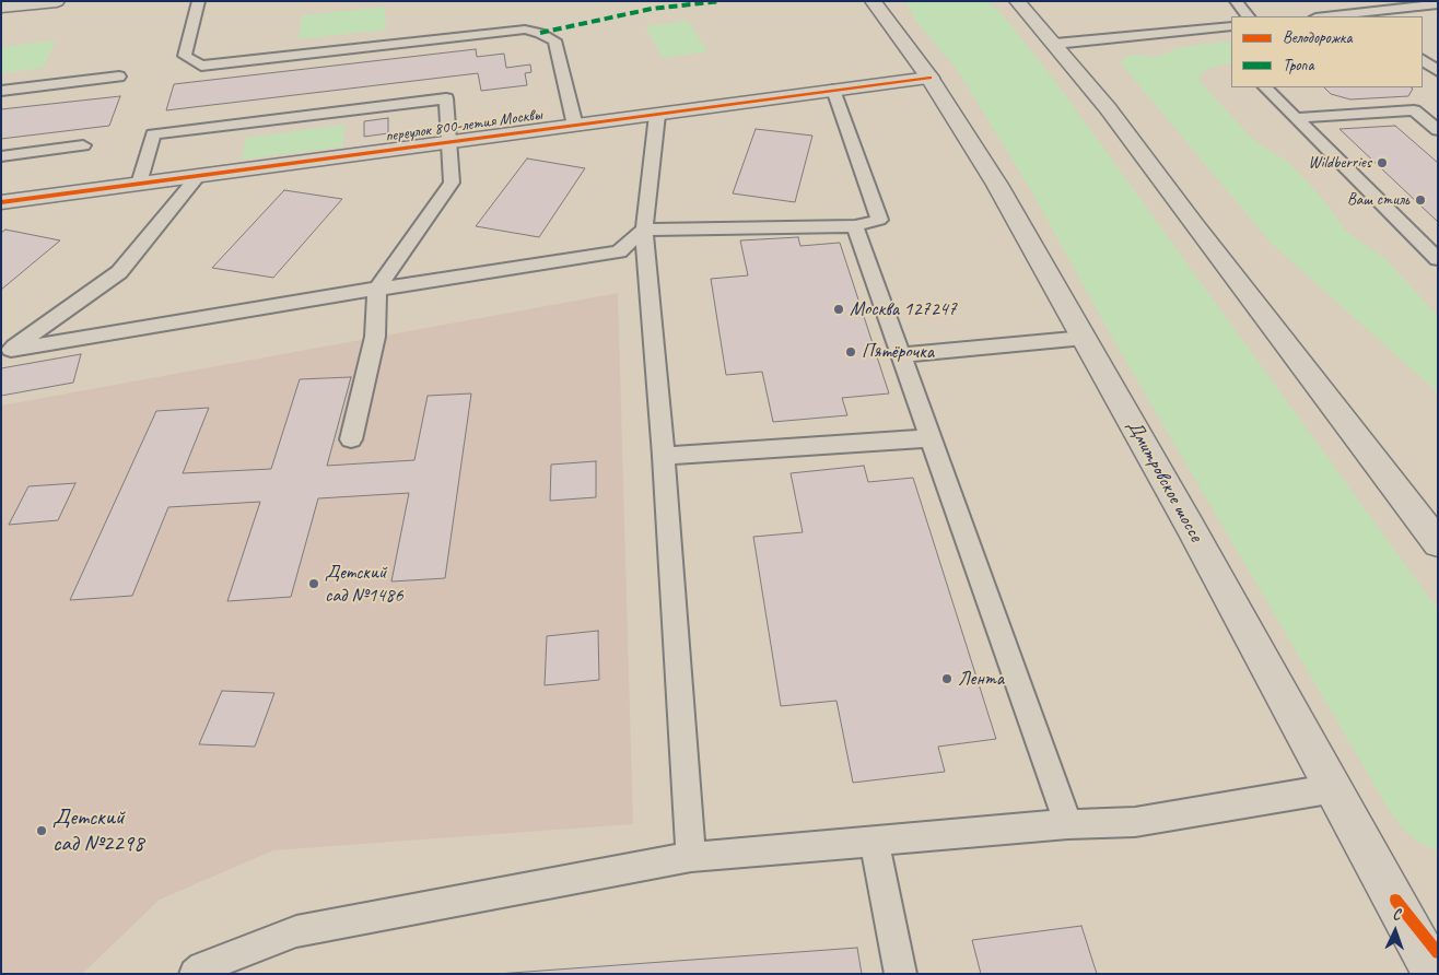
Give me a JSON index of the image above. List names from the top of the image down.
{
  "streets": {
    "main road": ["переулок 800-летия Москвы", "Дмитровское шоссе"]
  },
  "crossings": [
    ["переулок 800-летия Москвы", "Дмитровское шоссе"]
  ],
  "places": [
    "Wildberries",
    "Ваш стиль",
    "Москва 127247",
    "Пятёрочка",
    "Детский сад №1486",
    "Лента",
    "Детский сад №2298"
  ],
  "legend": ["Велодорожка", "Тропа"],
  "north": "top"
}
